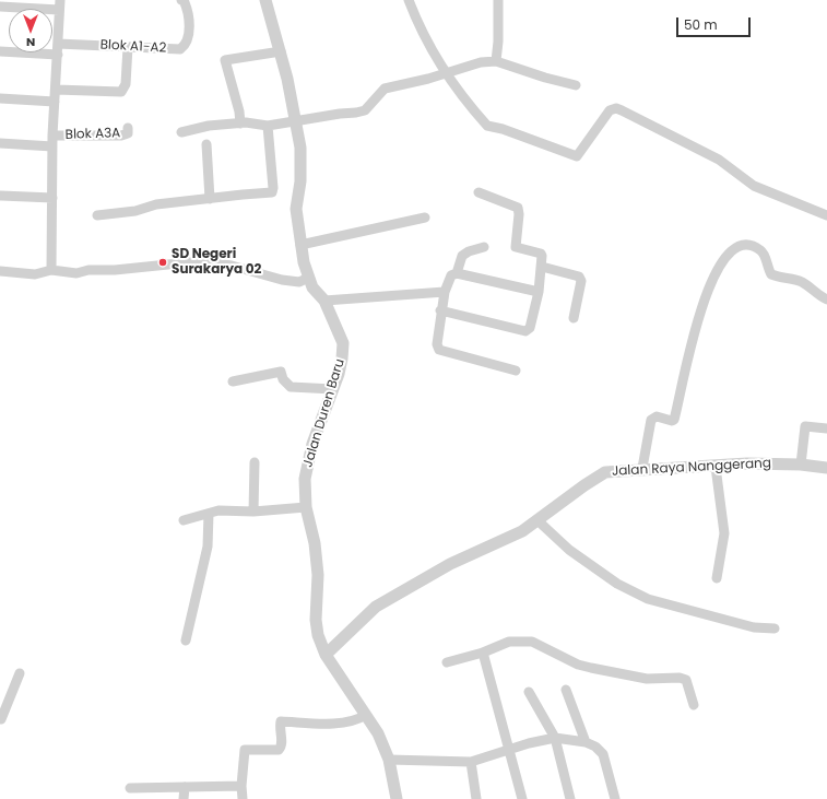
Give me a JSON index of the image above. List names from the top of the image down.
{
  "streets": {
    "street": [
      "Blok A1-A2",
      "Blok A3A",
      "Jalan Duren Baru",
      "Jalan Raya Nanggerang"
    ]
  },
  "crossings": [
    ["Jalan Duren Baru", "Jalan Raya Nanggerang"]
  ],
  "places": ["SD Negeri Surakarya 02"],
  "scale_bar": "50 m",
  "north": "bottom"
}
